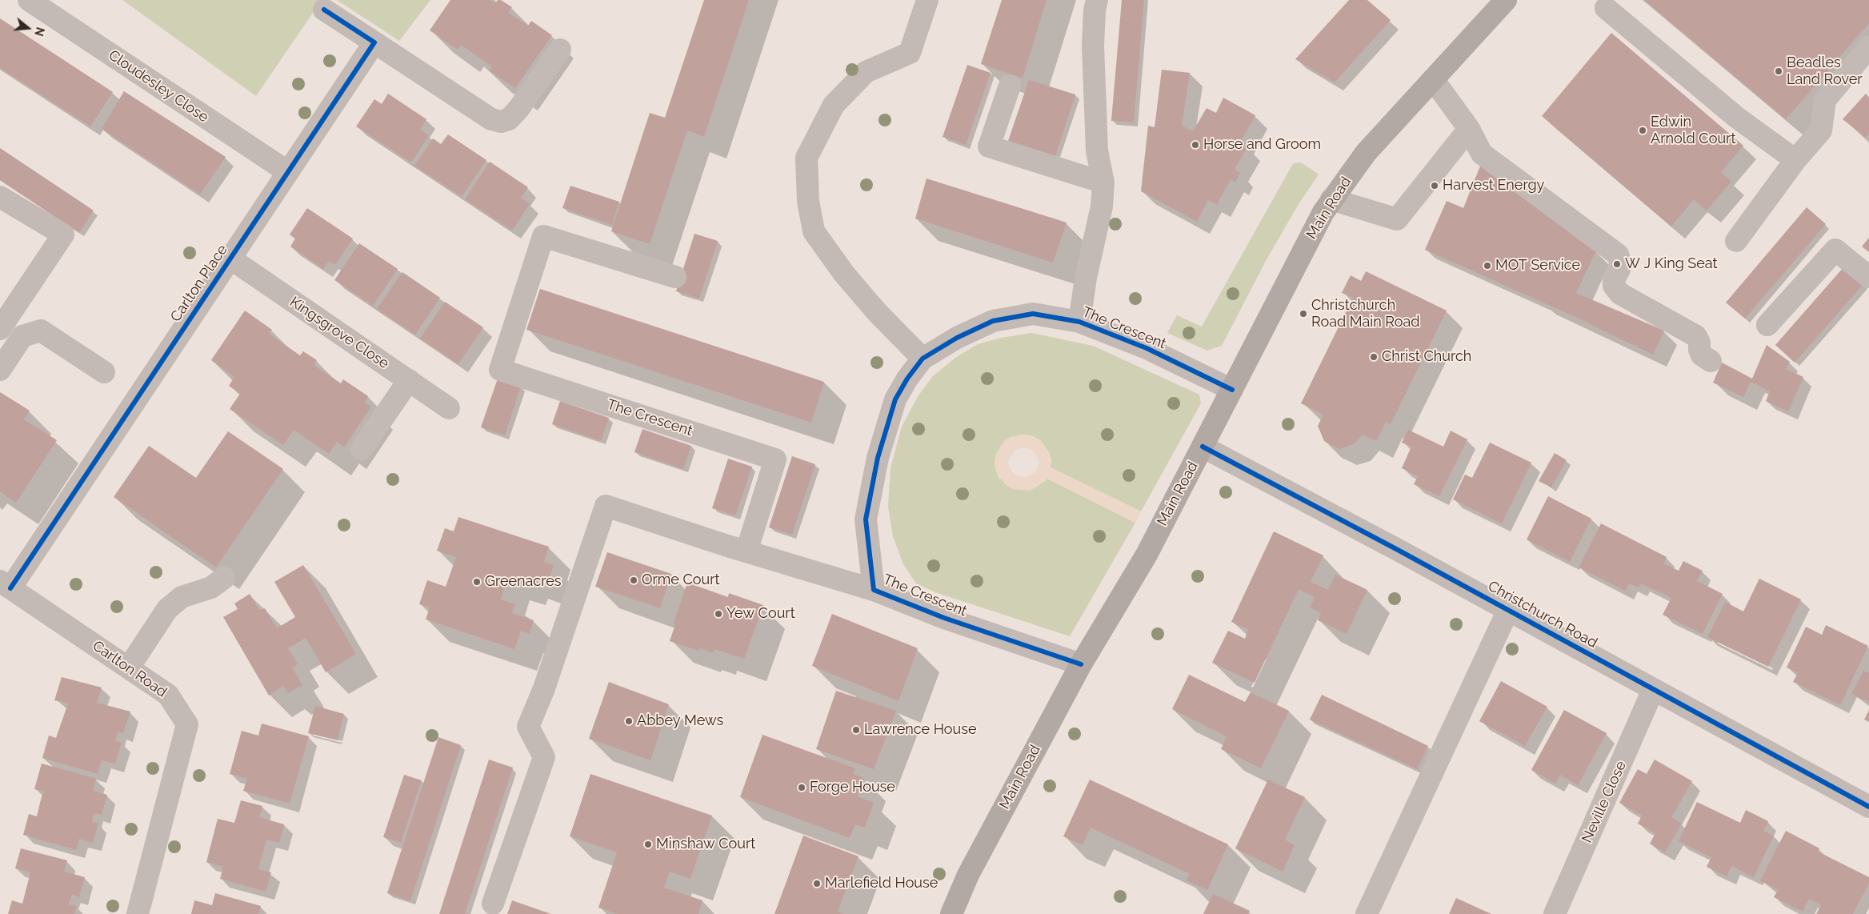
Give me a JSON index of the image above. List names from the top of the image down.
{
  "streets": {
    "main road": ["Main Road"],
    "street": [
      "Cloudesley Close",
      "Carlton Place",
      "The Crescent",
      "Kingsgrove Close",
      "Christchurch Road",
      "Carlton Road",
      "Neville Close"
    ]
  },
  "crossings": [
    ["Cloudesley Close", "Carlton Place"],
    ["Main Road", "The Crescent"],
    ["Main Road", "Christchurch Road"],
    ["Carlton Place", "Kingsgrove Close"],
    ["Carlton Place", "Carlton Road"],
    ["Christchurch Road", "Neville Close"]
  ],
  "places": [
    "Beadles Land Rover",
    "Edwin Arnold Court",
    "Horse and Groom",
    "Harvest Energy",
    "W J King Seat",
    "MOT Service",
    "Christchurch Road Main Road",
    "Christ Church",
    "Orme Court",
    "Greenacres",
    "Yew Court",
    "Abbey Mews",
    "Lawrence House",
    "Forge House",
    "Minshaw Court",
    "Marlefield House"
  ],
  "north": "right"
}
